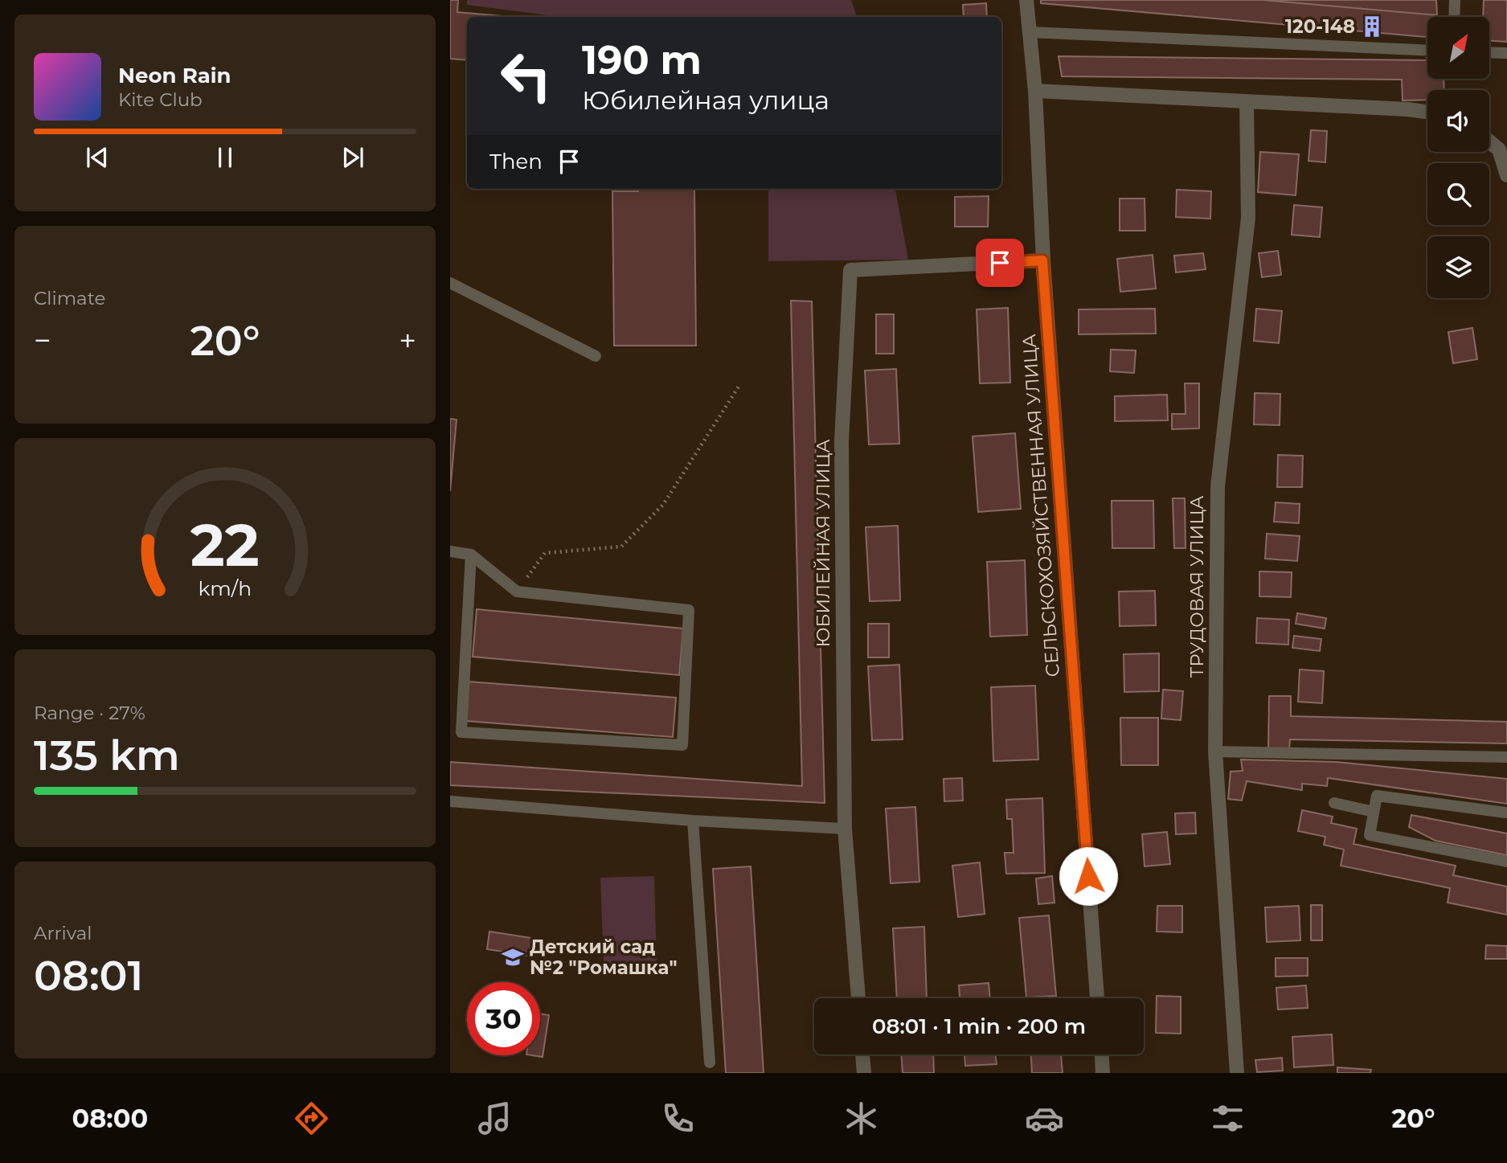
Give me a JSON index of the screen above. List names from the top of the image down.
{
  "streets": {
    "street": ["СЕЛЬСКОХОЗЯЙСТВЕННАЯ УЛИЦА", "ЮБИЛЕЙНАЯ УЛИЦА", "ТРУДОВАЯ УЛИЦА"]
  },
  "crossings": [
    ["СЕЛЬСКОХОЗЯЙСТВЕННАЯ УЛИЦА", "ЮБИЛЕЙНАЯ УЛИЦА"]
  ],
  "places": {
    "building": ["120-148"],
    "school or university": ["Детский сад №2 \"Ромашка\""]
  },
  "north": "top right",
  "page": {
    "turn": ["190 m", "Юбилейная улица"],
    "song": ["Neon Rain", "Kite Club"],
    "then": "Then",
    "tile": [
      "Climate",
      ["Range · 27%", "135 km"],
      ["Arrival", "08:01"]
    ],
    "heat": ["−", "20°", "+"],
    "limit": "30",
    "trip": "08:01 · 1 min · 200 m",
    "tabs": ["08:00", "20°"],
    "gauge": ["22", "km/h"]
  }
}
